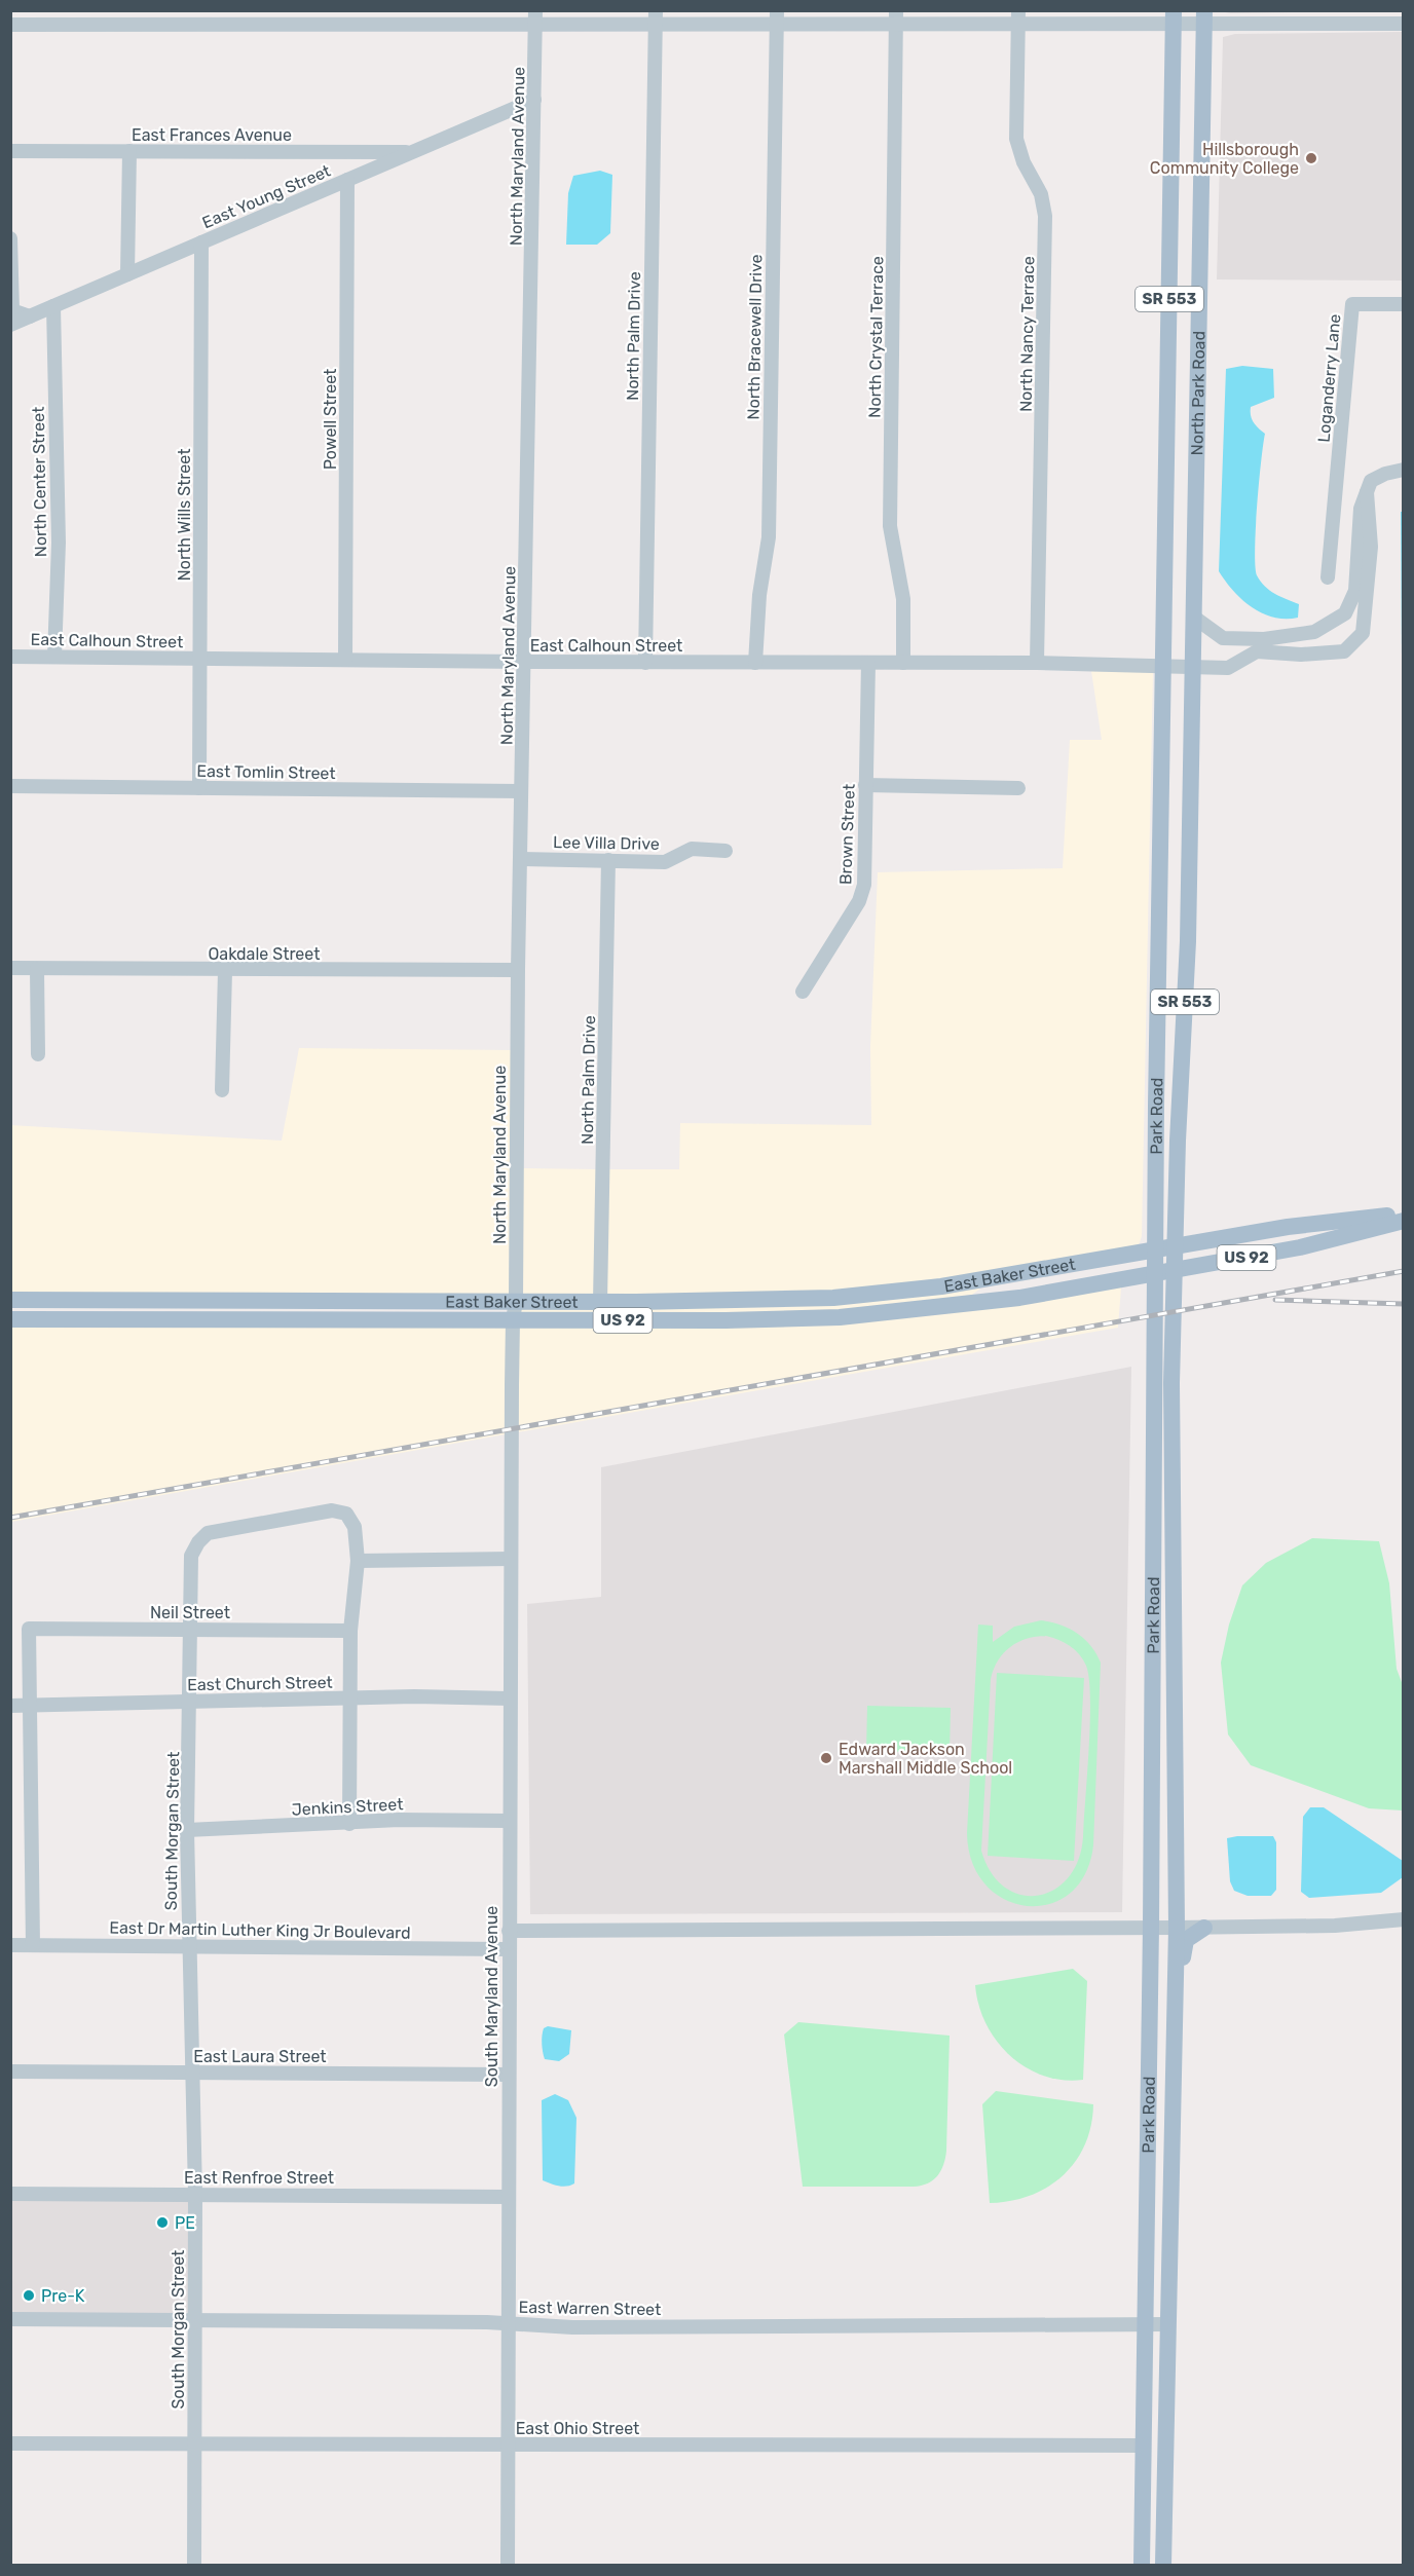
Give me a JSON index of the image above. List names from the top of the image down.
{
  "streets": {
    "main road": [
      "SR 553",
      "North Park Road",
      "Park Road",
      "US 92",
      "East Baker Street"
    ],
    "street": [
      "East Frances Avenue",
      "North Maryland Avenue",
      "East Young Street",
      "North Nancy Terrace",
      "North Palm Drive",
      "North Bracewell Drive",
      "North Crystal Terrace",
      "Loganderry Lane",
      "Powell Street",
      "North Center Street",
      "North Wills Street",
      "East Calhoun Street",
      "East Tomlin Street",
      "Brown Street",
      "Lee Villa Drive",
      "Oakdale Street",
      "Neil Street",
      "East Church Street",
      "Jenkins Street",
      "South Morgan Street",
      "East Dr Martin Luther King Jr Boulevard",
      "South Maryland Avenue",
      "East Laura Street",
      "East Renfroe Street",
      "East Warren Street",
      "East Ohio Street"
    ]
  },
  "crossings": [
    ["East Frances Avenue", "East Young Street"],
    ["North Maryland Avenue", "East Young Street"],
    ["North Maryland Avenue", "East Calhoun Street"],
    ["North Maryland Avenue", "East Tomlin Street"],
    ["North Maryland Avenue", "Lee Villa Drive"],
    ["North Maryland Avenue", "Oakdale Street"],
    ["North Maryland Avenue", "East Baker Street"],
    ["North Maryland Avenue", "South Maryland Avenue"],
    ["East Young Street", "Powell Street"],
    ["East Young Street", "North Center Street"],
    ["East Young Street", "North Wills Street"],
    ["North Nancy Terrace", "East Calhoun Street"],
    ["North Palm Drive", "East Calhoun Street"],
    ["North Palm Drive", "Lee Villa Drive"],
    ["North Palm Drive", "East Baker Street"],
    ["North Bracewell Drive", "East Calhoun Street"],
    ["North Crystal Terrace", "East Calhoun Street"],
    ["North Park Road", "East Calhoun Street"],
    ["North Park Road", "Park Road"],
    ["Powell Street", "East Calhoun Street"],
    ["North Center Street", "East Calhoun Street"],
    ["North Wills Street", "East Calhoun Street"],
    ["North Wills Street", "East Tomlin Street"],
    ["East Calhoun Street", "Brown Street"],
    ["East Calhoun Street", "Park Road"],
    ["Park Road", "US 92"],
    ["Park Road", "East Baker Street"],
    ["Park Road", "East Warren Street"],
    ["Park Road", "East Ohio Street"],
    ["US 92", "East Baker Street"],
    ["East Baker Street", "South Maryland Avenue"],
    ["Neil Street", "East Church Street"],
    ["Neil Street", "South Morgan Street"],
    ["East Church Street", "South Morgan Street"],
    ["East Church Street", "South Maryland Avenue"],
    ["Jenkins Street", "South Morgan Street"],
    ["Jenkins Street", "South Maryland Avenue"],
    ["South Morgan Street", "East Dr Martin Luther King Jr Boulevard"],
    ["South Morgan Street", "East Laura Street"],
    ["South Morgan Street", "East Renfroe Street"],
    ["South Morgan Street", "East Warren Street"],
    ["South Morgan Street", "East Ohio Street"],
    ["East Dr Martin Luther King Jr Boulevard", "South Maryland Avenue"],
    ["South Maryland Avenue", "East Laura Street"],
    ["South Maryland Avenue", "East Renfroe Street"],
    ["South Maryland Avenue", "East Warren Street"],
    ["South Maryland Avenue", "East Ohio Street"]
  ],
  "places": [
    "Hillsborough Community College",
    "Edward Jackson Marshall Middle School",
    "PE",
    "Pre-K"
  ]
}
